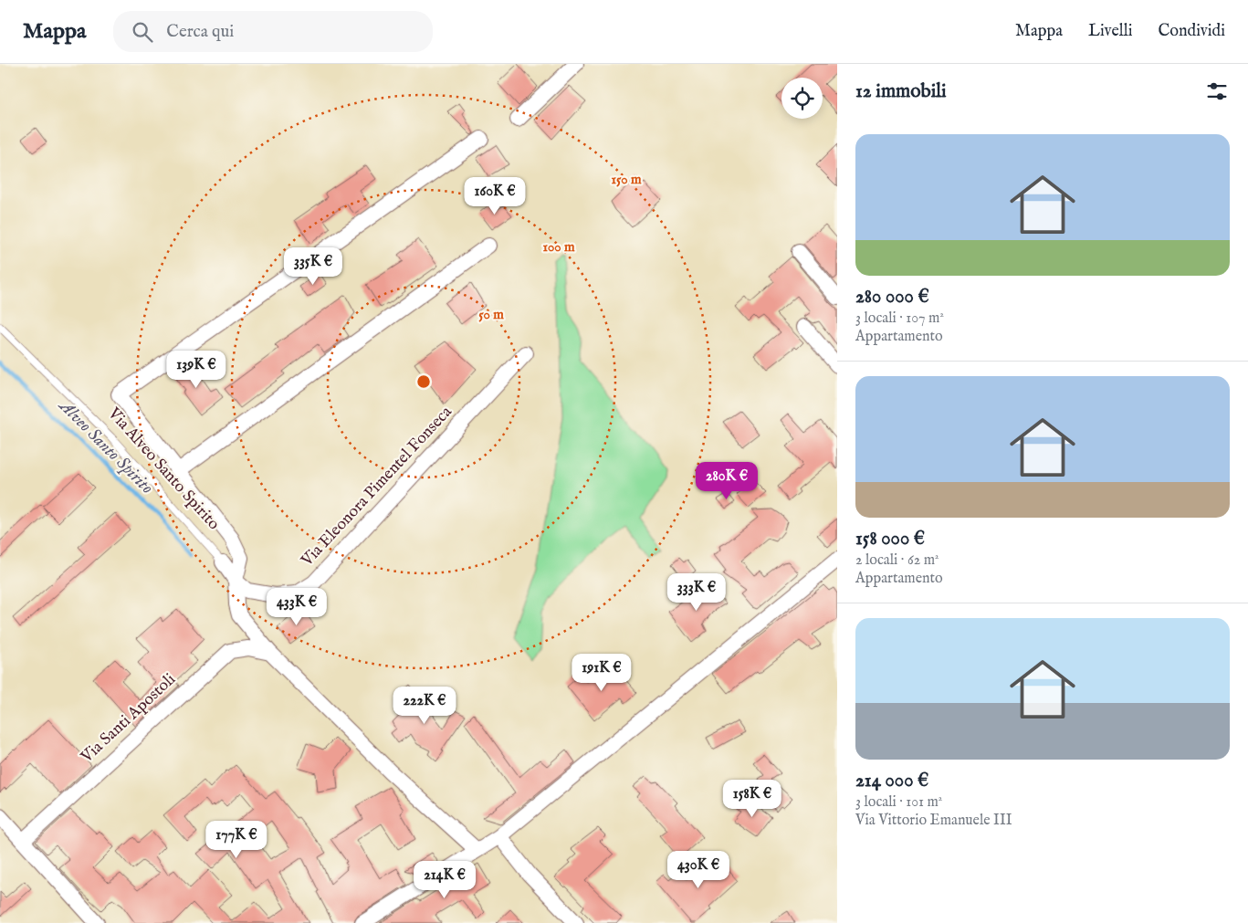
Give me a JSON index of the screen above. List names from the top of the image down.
{
  "streets": {
    "street": ["Via Alveo Santo Spirito", "Via Eleonora Pimentel Fonseca", "Via Santi Apostoli"]
  },
  "crossings": [
    ["Via Alveo Santo Spirito", "Via Eleonora Pimentel Fonseca"]
  ],
  "water": ["Alveo Santo Spirito"],
  "page": {
    "header": "Mappa",
    "search": "Cerca qui",
    "nav": ["Mappa", "Livelli", "Condividi"],
    "heading": "12 immobili",
    "list": [
      {
        "name": "280 000 €",
        "note": "3 locali · 107 m² · Appartamento"
      },
      {
        "name": "158 000 €",
        "note": "2 locali · 62 m² · Appartamento"
      },
      {
        "name": "214 000 €",
        "note": "3 locali · 101 m² · Via Vittorio Emanuele III"
      }
    ],
    "price": [
      "160K €",
      "335K €",
      "139K €",
      "280K €",
      "333K €",
      "433K €",
      "191K €",
      "222K €",
      "158K €",
      "177K €",
      "430K €",
      "214K €"
    ]
  },
  "rings": ["150 m", "100 m", "50 m"]
}
